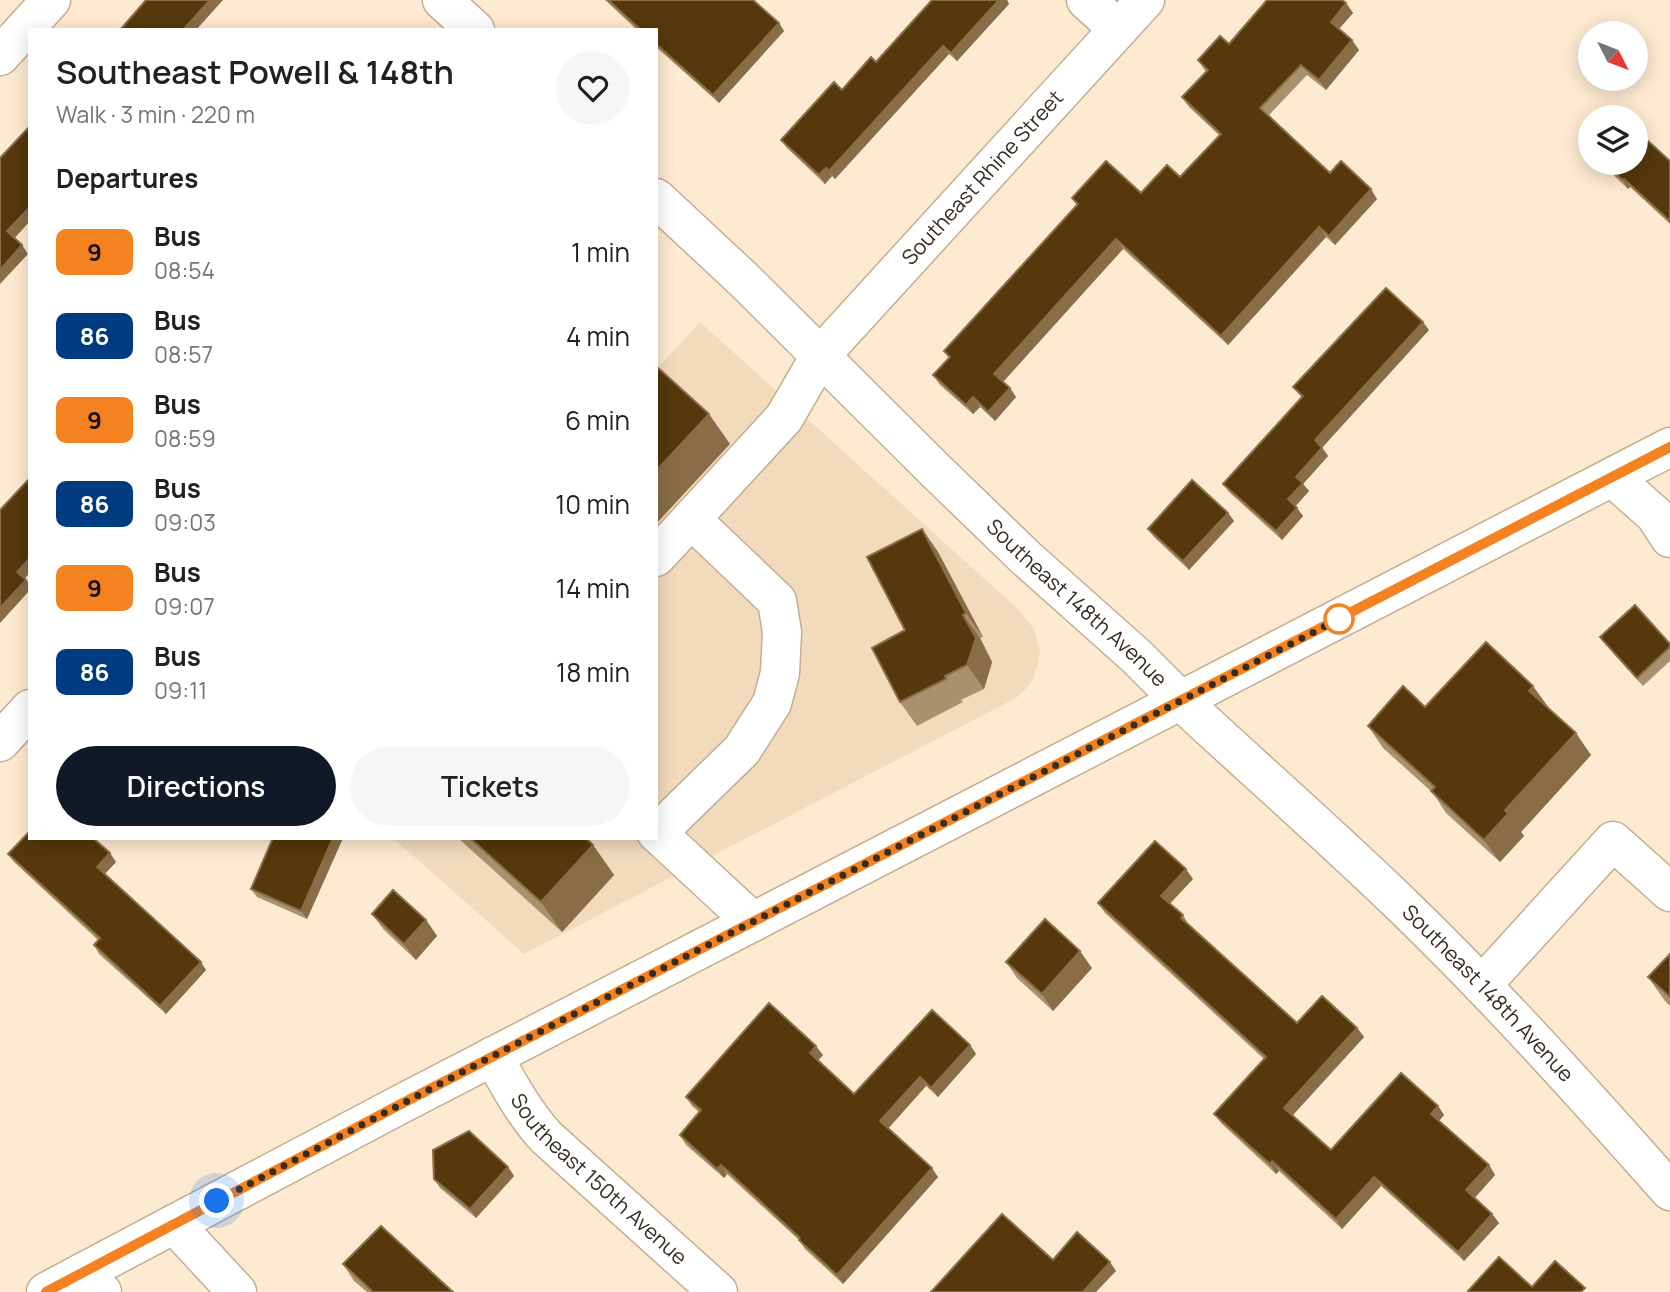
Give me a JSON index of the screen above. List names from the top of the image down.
{
  "streets": {
    "main road": ["Southeast Rhine Street", "Southeast 148th Avenue", "Southeast 150th Avenue"]
  },
  "crossings": [
    ["Southeast Rhine Street", "Southeast 148th Avenue"]
  ],
  "lines": ["bus line 9"],
  "north": "bottom right",
  "page": {
    "heading": [
      ["Southeast Powell & 148th", "Walk · 3 min · 220 m"],
      "Departures"
    ],
    "list": [
      {
        "mark": "9",
        "name": "Bus",
        "note": "08:54",
        "value": "1 min"
      },
      {
        "mark": "86",
        "name": "Bus",
        "note": "08:57",
        "value": "4 min"
      },
      {
        "mark": "9",
        "name": "Bus",
        "note": "08:59",
        "value": "6 min"
      },
      {
        "mark": "86",
        "name": "Bus",
        "note": "09:03",
        "value": "10 min"
      },
      {
        "mark": "9",
        "name": "Bus",
        "note": "09:07",
        "value": "14 min"
      },
      {
        "mark": "86",
        "name": "Bus",
        "note": "09:11",
        "value": "18 min"
      }
    ],
    "buttons": ["Directions", "Tickets"]
  }
}
